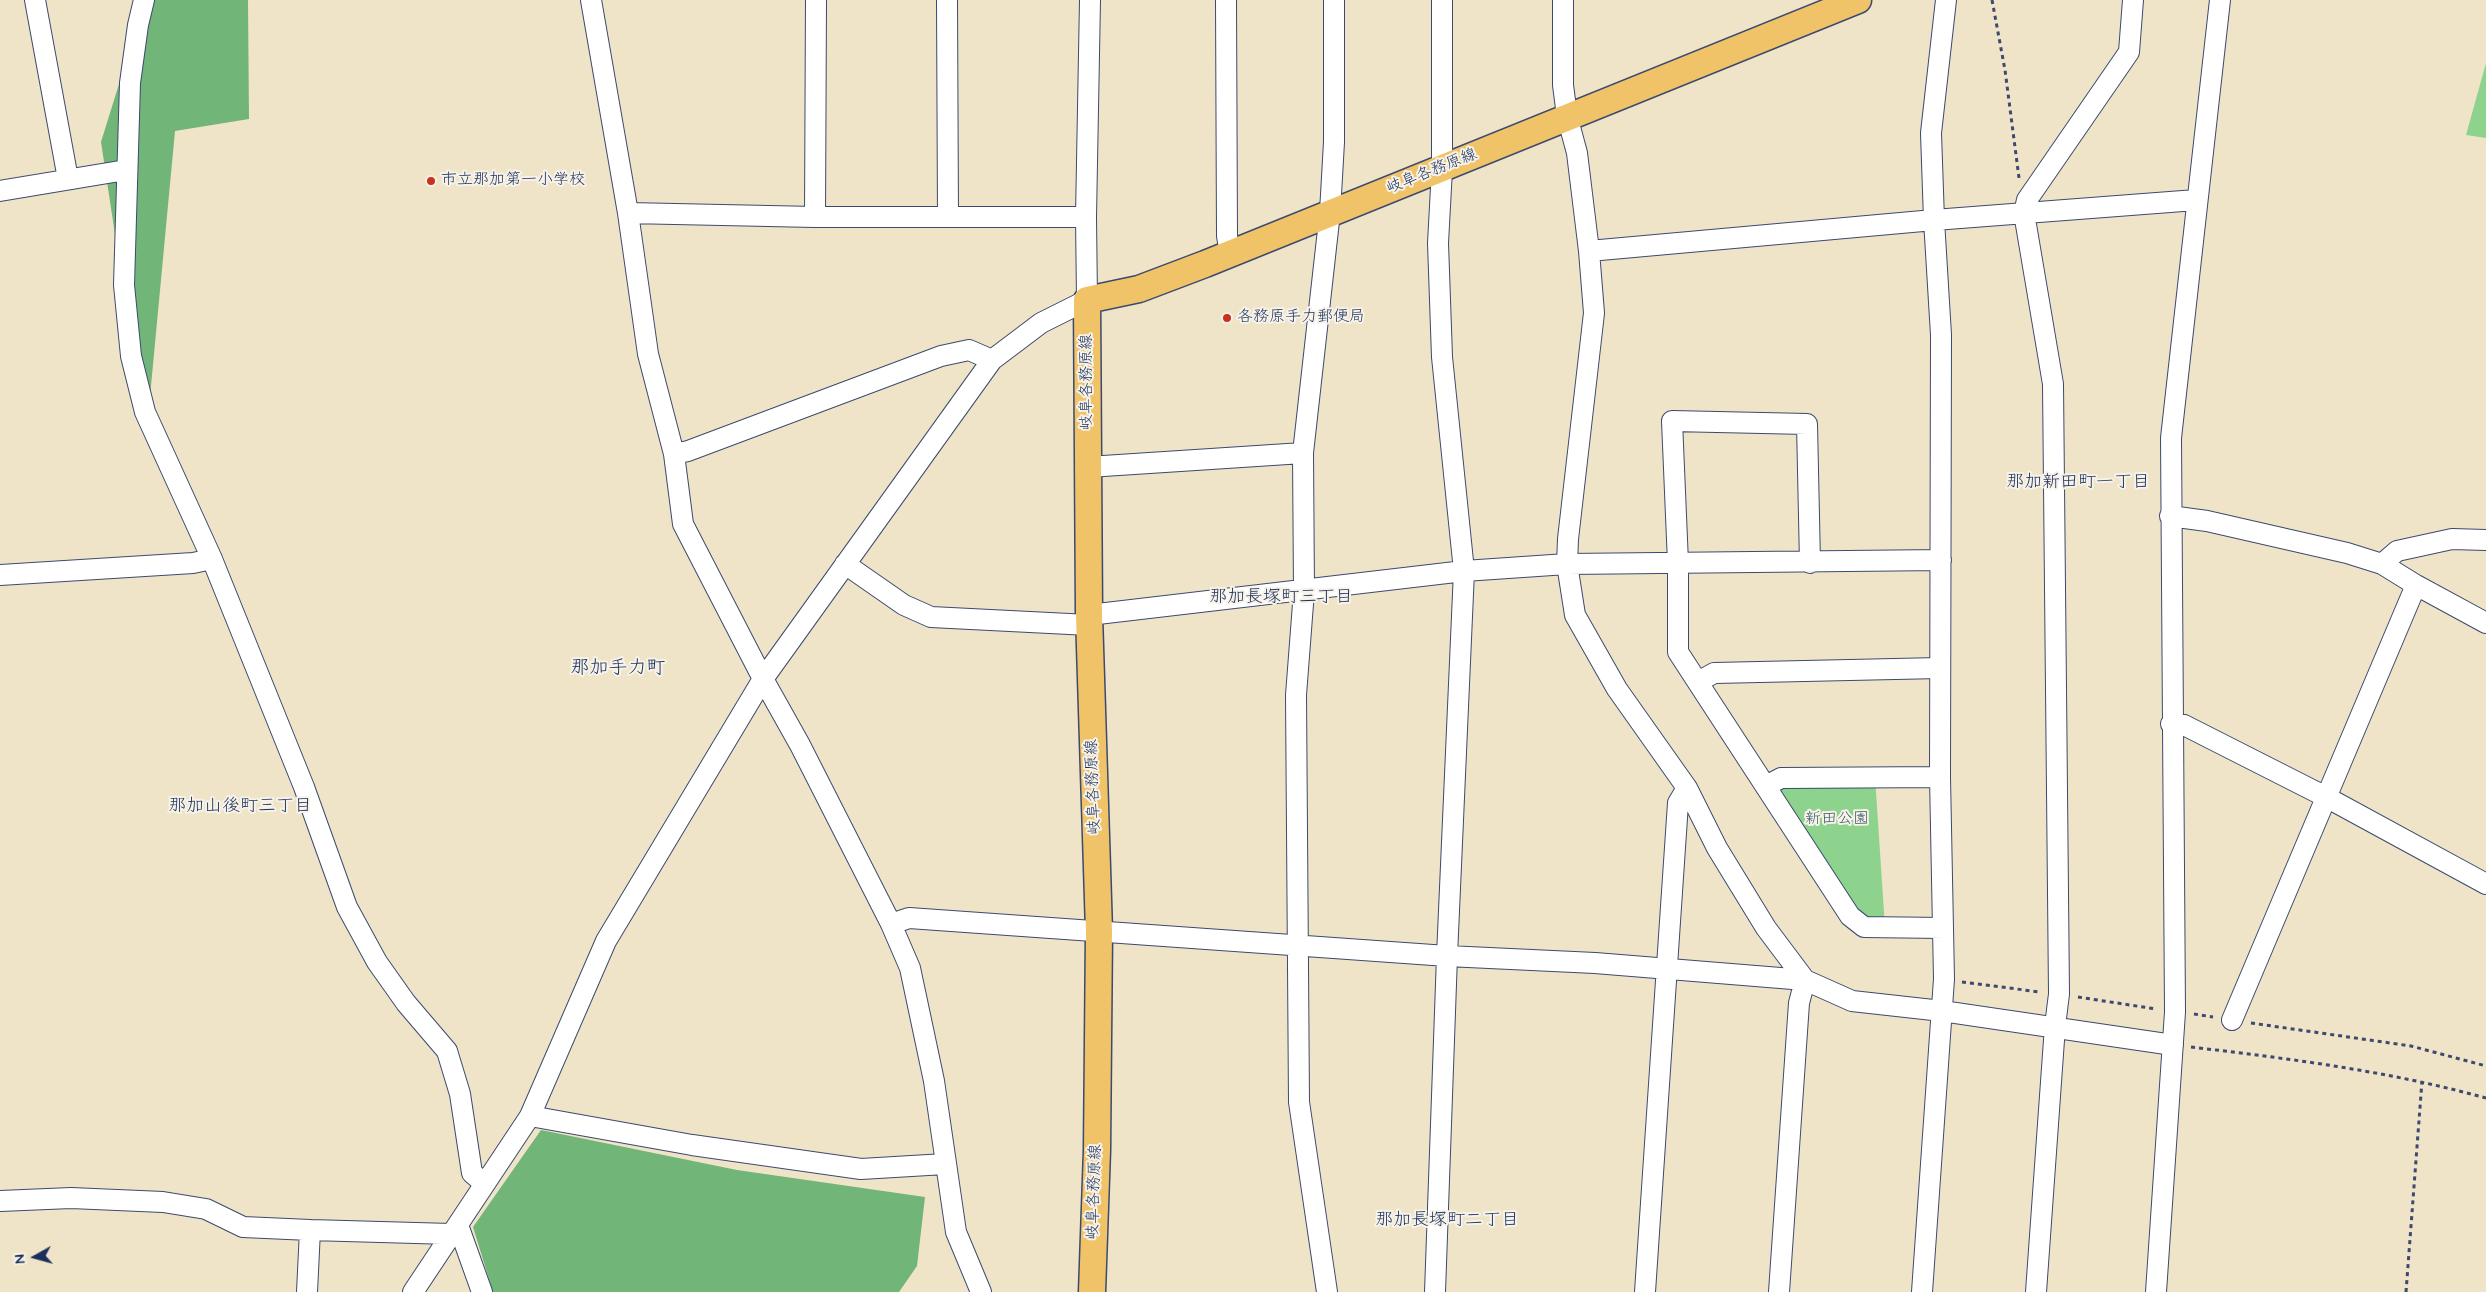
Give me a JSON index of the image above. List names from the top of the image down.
{
  "streets": {
    "main road": ["岐阜各務原線"]
  },
  "districts": [
    "那加新田町一丁目",
    "那加長塚町三丁目",
    "那加手力町",
    "那加山後町三丁目",
    "那加長塚町二丁目"
  ],
  "parks": ["新田公園"],
  "places": ["市立那加第一小学校", "各務原手力郵便局"],
  "north": "left"
}
